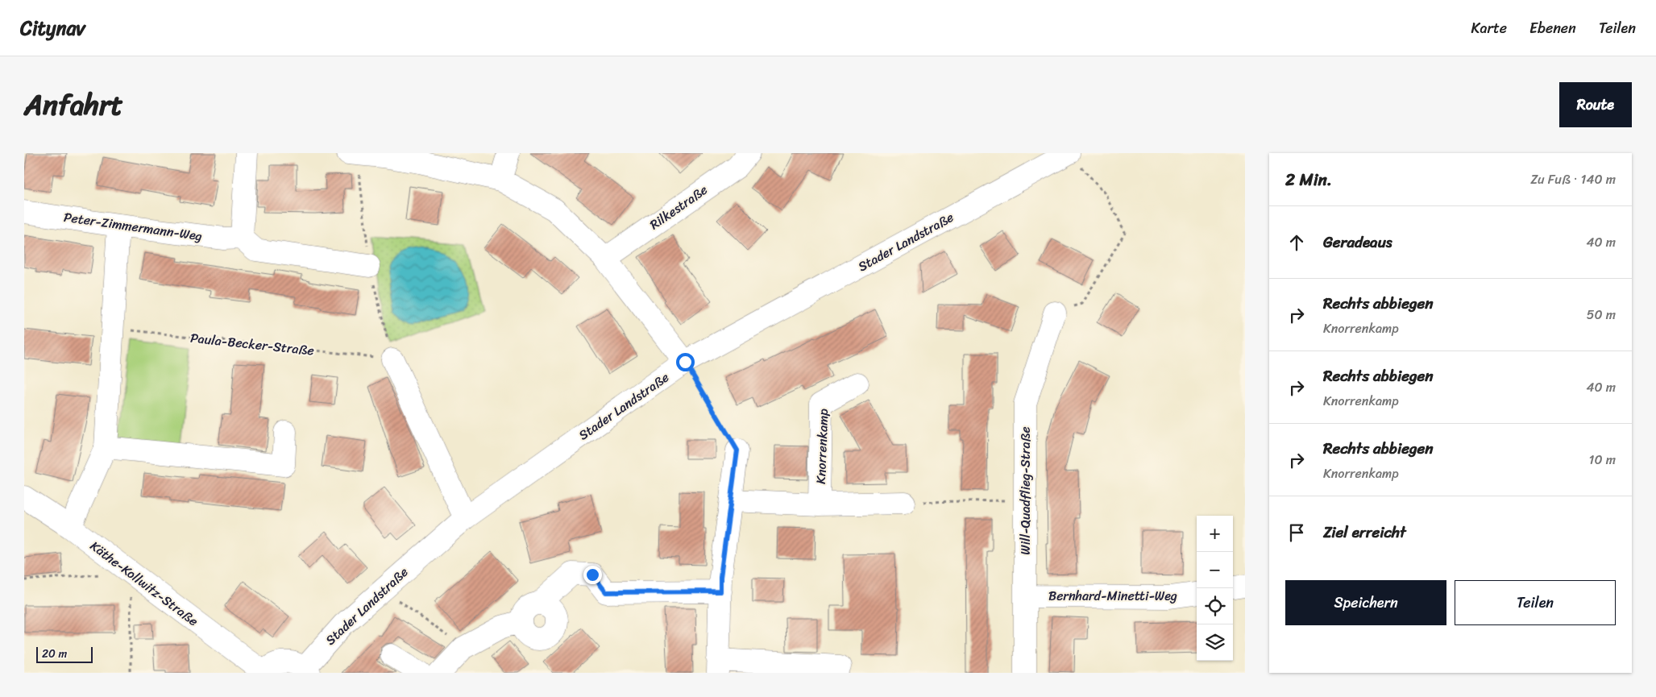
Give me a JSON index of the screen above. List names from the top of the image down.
{
  "streets": {
    "street": [
      "Rilkestraße",
      "Peter-Zimmermann-Weg",
      "Stader Landstraße",
      "Knorrenkamp",
      "Will-Quadflieg-Straße",
      "Käthe-Kollwitz-Straße",
      "Bernhard-Minetti-Weg"
    ],
    "path": ["Paula-Becker-Straße"]
  },
  "crossings": [
    ["Will-Quadflieg-Straße", "Bernhard-Minetti-Weg"]
  ],
  "scale_bar": "20 m",
  "page": {
    "header": "Citynav",
    "nav": ["Karte", "Ebenen", "Teilen"],
    "title": "Anfahrt",
    "buttons": [
      "Route",
      ["Speichern", "Teilen"]
    ],
    "heading": ["2 Min.", "Zu Fuß · 140 m"],
    "list": [
      ["Geradeaus", "40 m"],
      ["Rechts abbiegen", "Knorrenkamp", "50 m"],
      ["Rechts abbiegen", "Knorrenkamp", "40 m"],
      ["Rechts abbiegen", "Knorrenkamp", "10 m"],
      "Ziel erreicht"
    ],
    "map_buttons": ["+", "−"],
    "scale": "20 m"
  }
}
